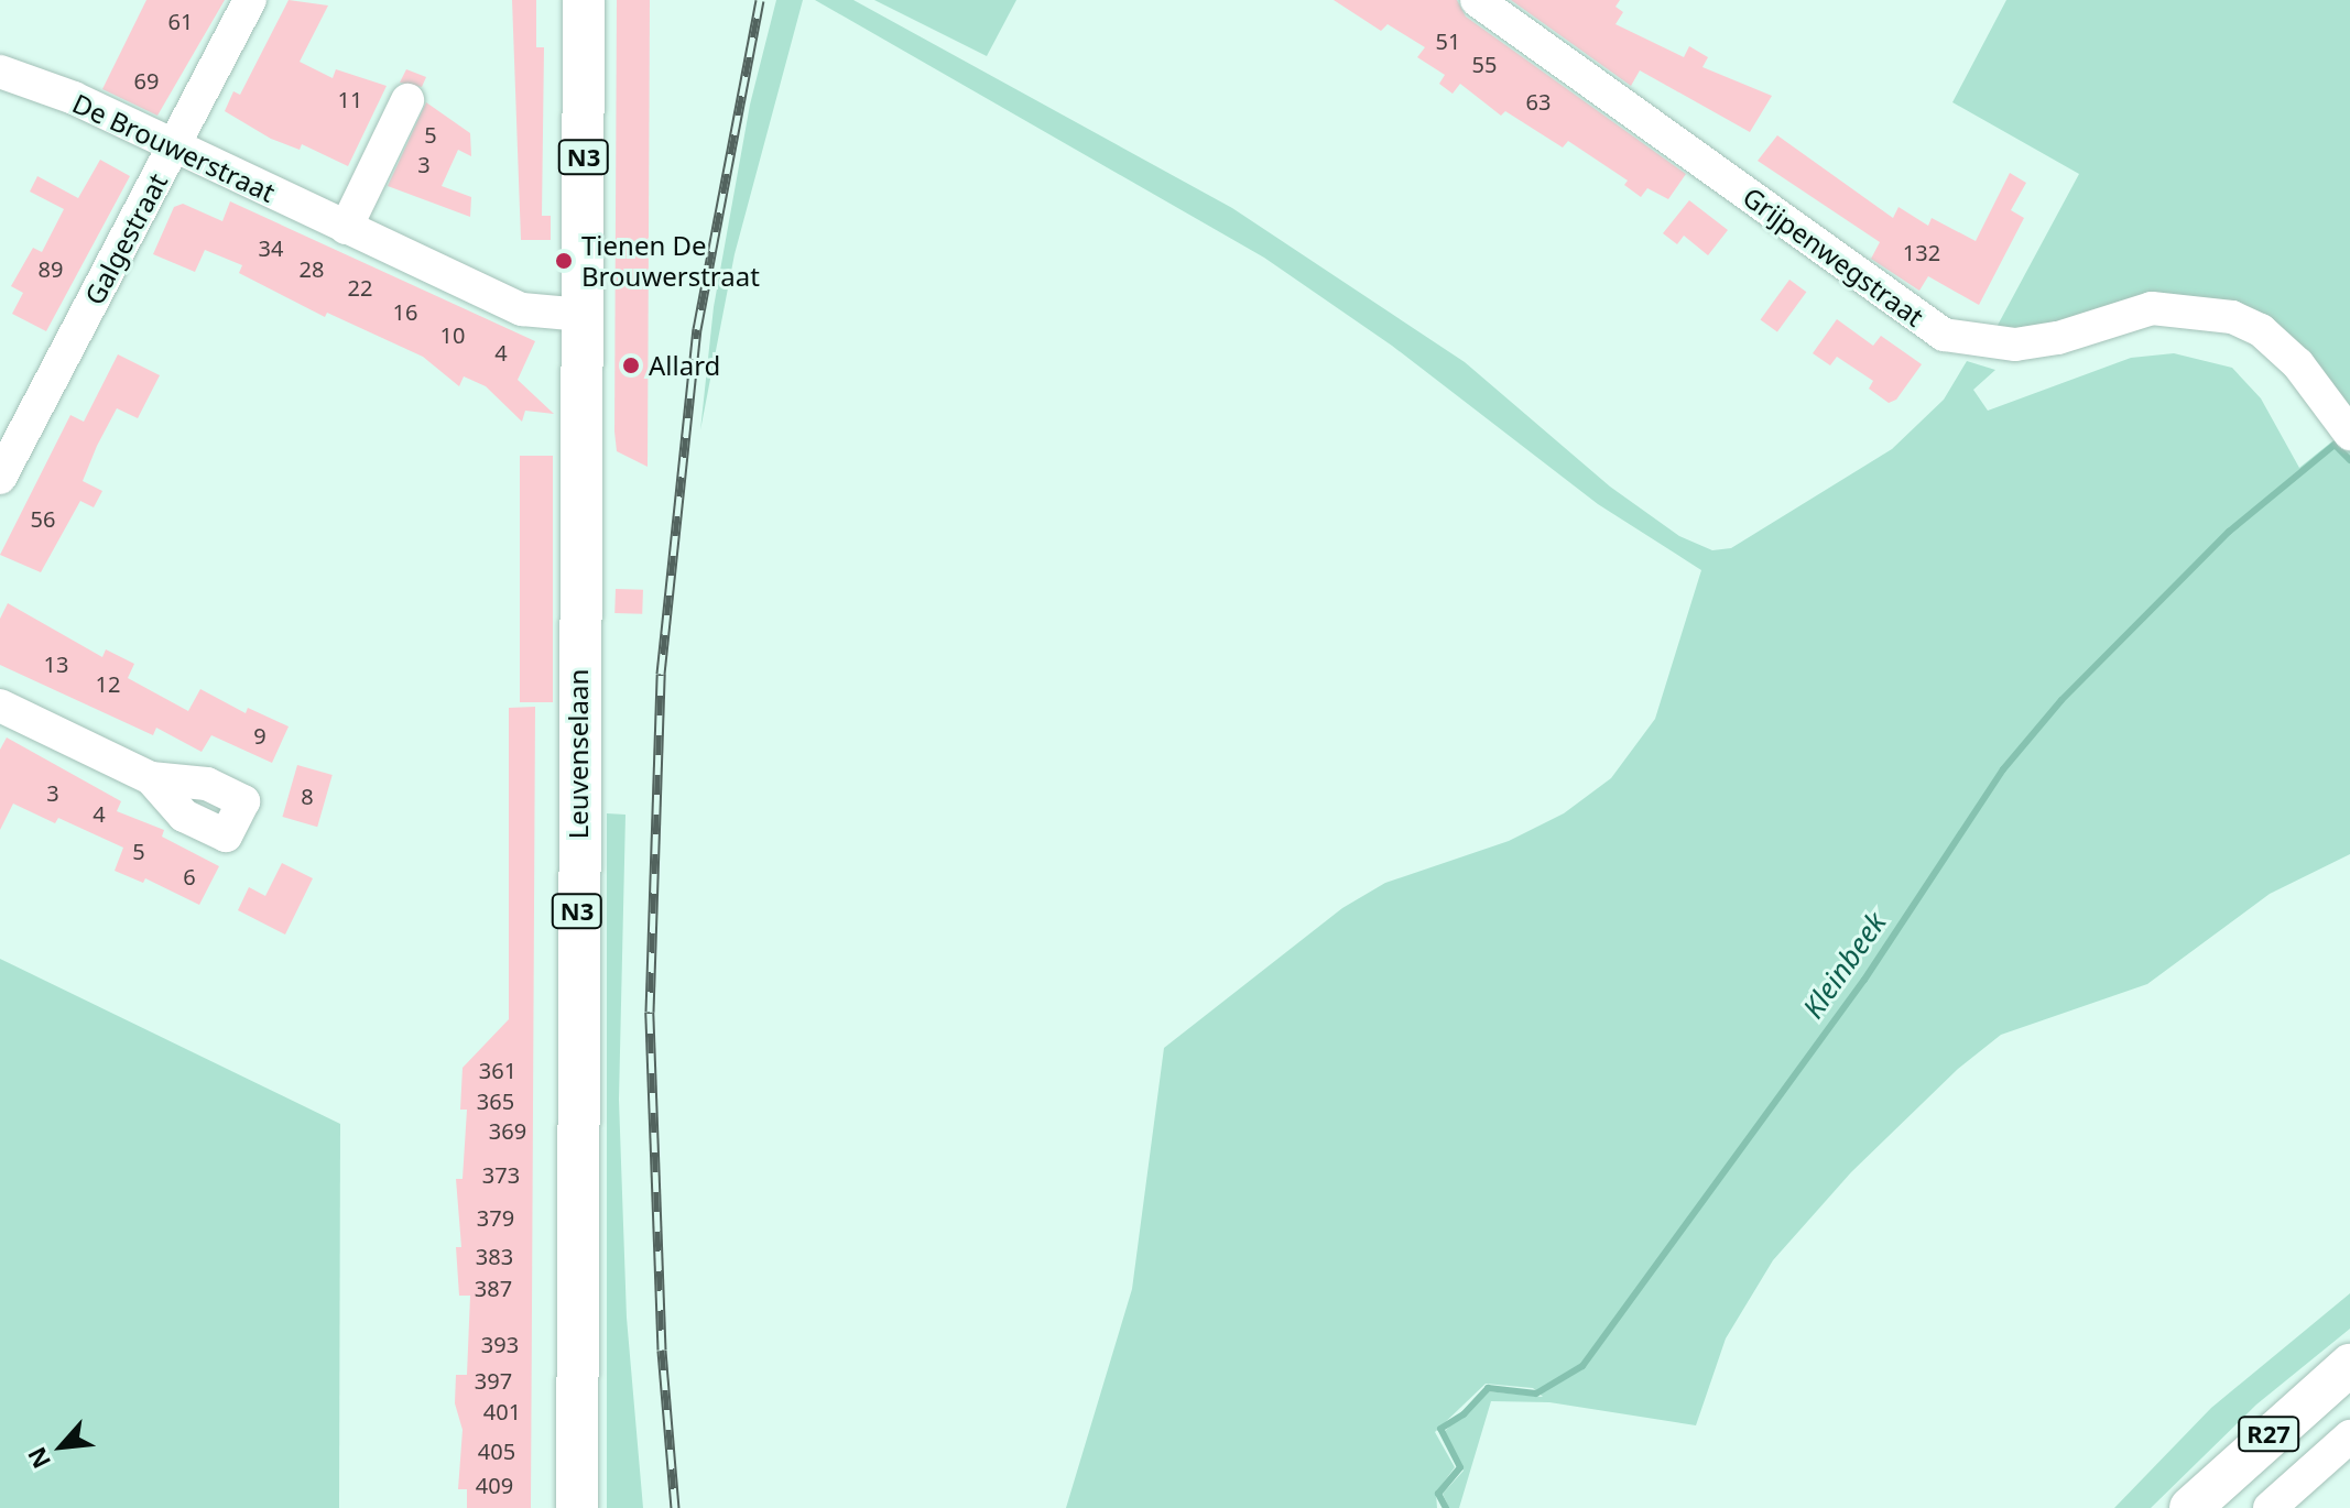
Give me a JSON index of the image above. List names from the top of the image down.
{
  "streets": {
    "main road": ["N3", "Leuvenselaan", "R27"],
    "street": ["De Brouwerstraat", "Galgestraat", "Grijpenwegstraat"]
  },
  "crossings": [
    ["De Brouwerstraat", "Galgestraat"],
    ["De Brouwerstraat", "Leuvenselaan"]
  ],
  "water": ["Kleinbeek"],
  "places": ["Tienen De Brouwerstraat", "Allard"],
  "house_numbers": [
    "61",
    "51",
    "55",
    "69",
    "11",
    "63",
    "5",
    "3",
    "34",
    "132",
    "89",
    "28",
    "22",
    "16",
    "10",
    "4",
    "56",
    "13",
    "12",
    "9",
    "3",
    "8",
    "4",
    "5",
    "6",
    "361",
    "365",
    "369",
    "373",
    "379",
    "383",
    "387",
    "393",
    "397",
    "401",
    "405",
    "409"
  ],
  "north": "bottom left"
}
